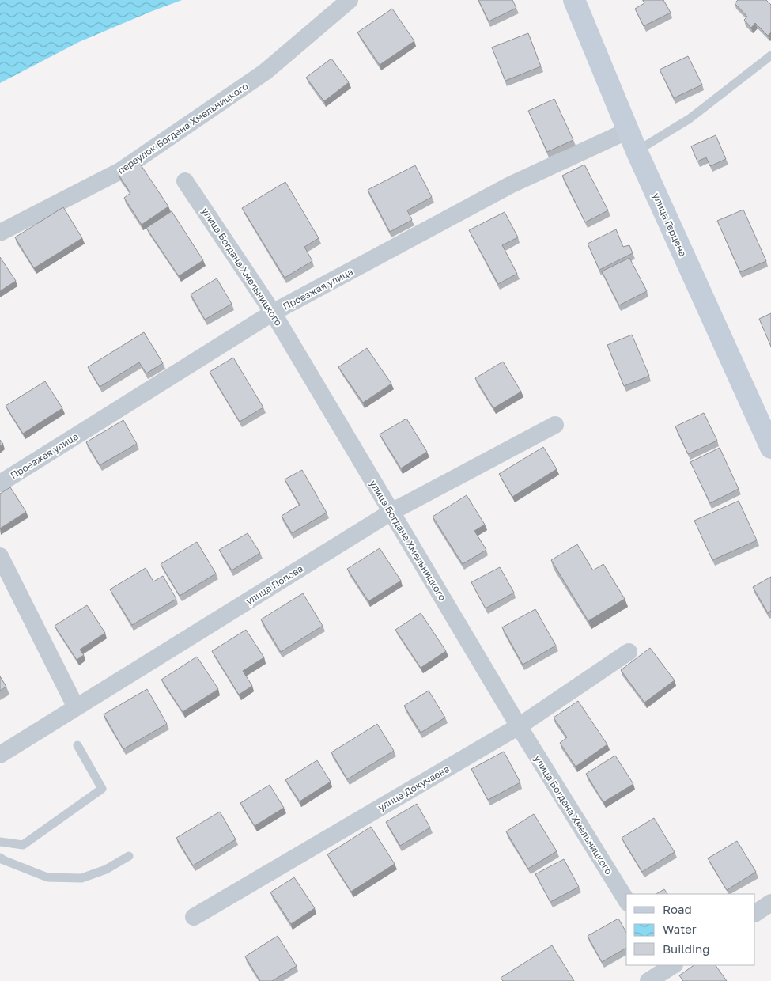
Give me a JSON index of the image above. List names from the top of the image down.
{
  "streets": {
    "street": [
      "переулок Богдана Хмельницкого",
      "улица Герцена",
      "улица Богдана Хмельницкого",
      "Проезжая улица",
      "улица Попова",
      "улица Докучаева"
    ]
  },
  "crossings": [
    ["улица Герцена", "Проезжая улица"],
    ["улица Богдана Хмельницкого", "Проезжая улица"],
    ["улица Богдана Хмельницкого", "улица Попова"],
    ["улица Богдана Хмельницкого", "улица Докучаева"]
  ],
  "legend": ["Road", "Water", "Building"]
}
